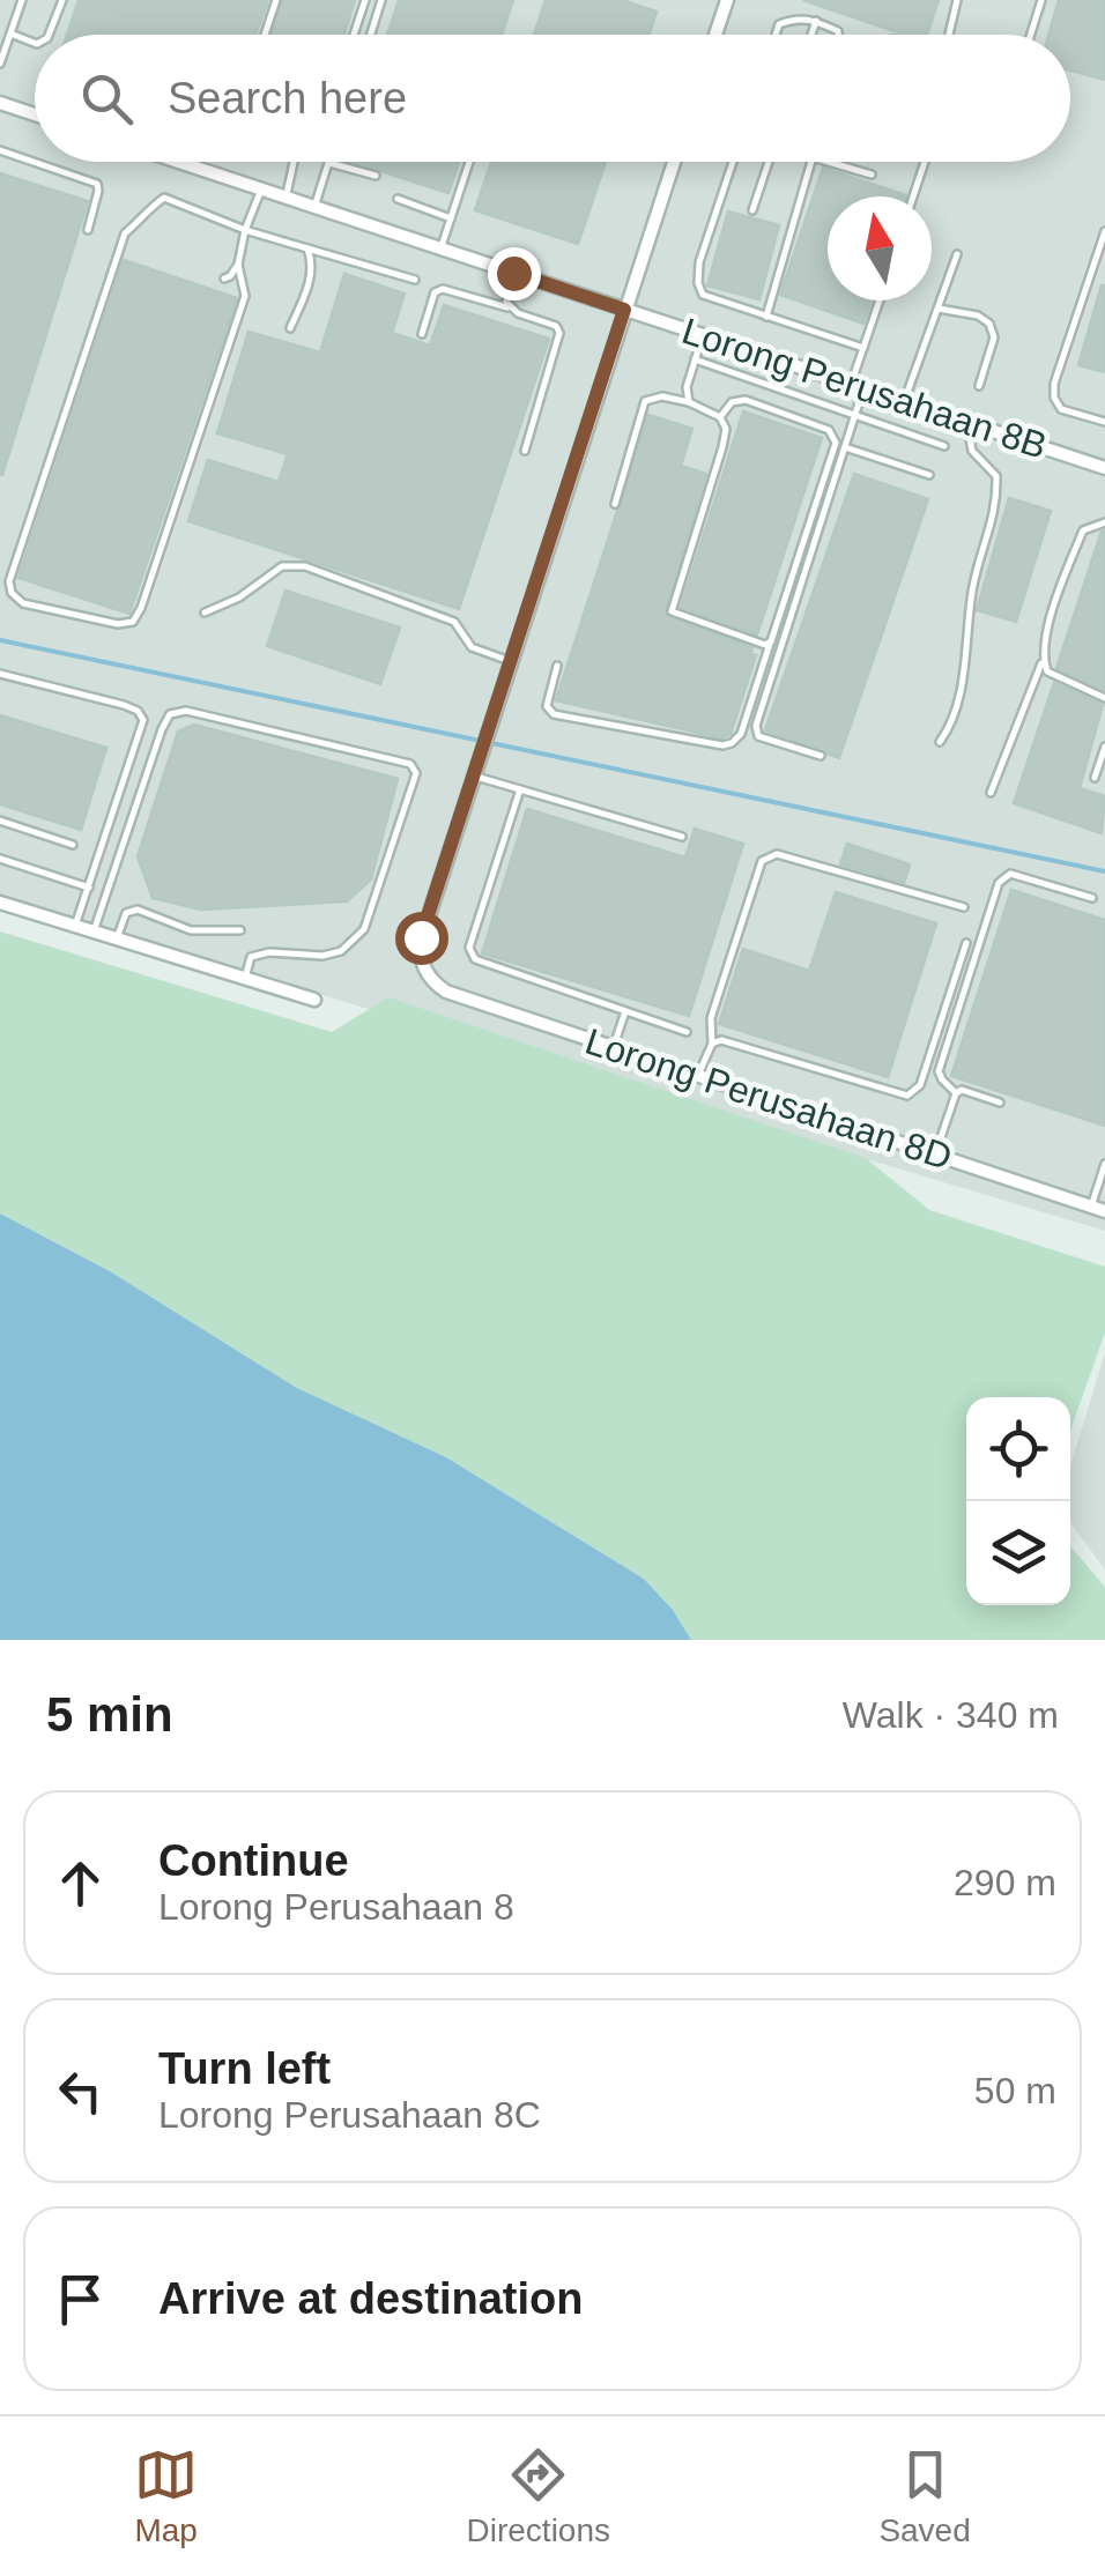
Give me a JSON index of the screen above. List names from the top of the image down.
{
  "streets": {
    "street": ["Lorong Perusahaan 8B", "Lorong Perusahaan 8D"]
  },
  "north": "top",
  "page": {
    "search": "Search here",
    "heading": ["5 min", "Walk · 340 m"],
    "list": [
      ["Continue", "Lorong Perusahaan 8", "290 m"],
      ["Turn left", "Lorong Perusahaan 8C", "50 m"],
      "Arrive at destination"
    ],
    "nav": ["Map", "Directions", "Saved"]
  }
}
